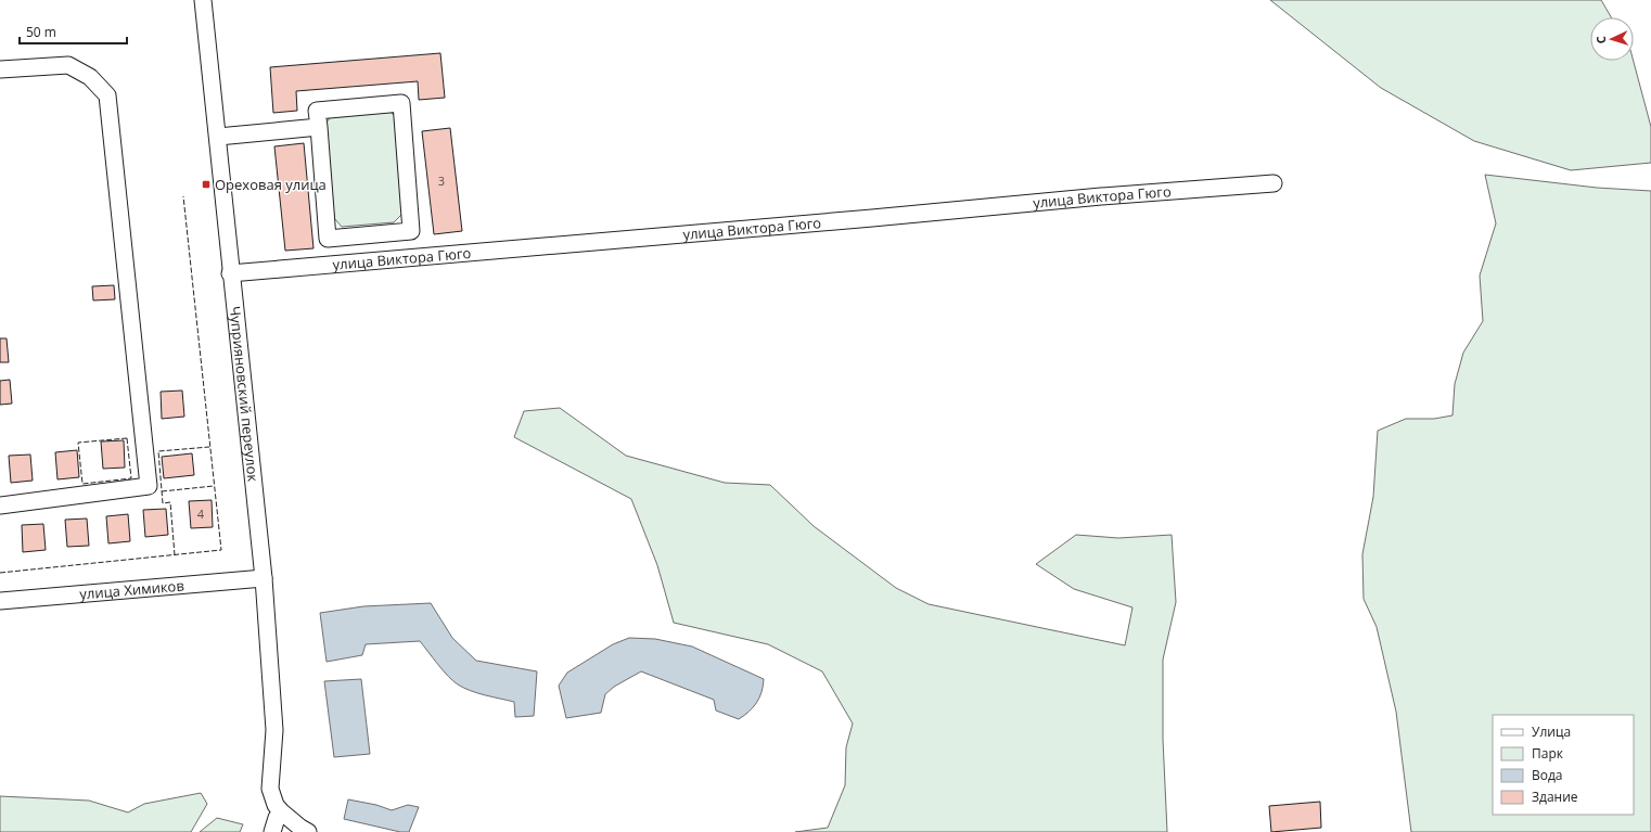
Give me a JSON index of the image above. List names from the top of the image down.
{
  "streets": {
    "street": ["улица Виктора Гюго", "Чуприяновский переулок", "улица Химиков"]
  },
  "crossings": [
    ["улица Виктора Гюго", "Чуприяновский переулок"],
    ["Чуприяновский переулок", "улица Химиков"]
  ],
  "places": {
    "transit": ["Ореховая улица"]
  },
  "house_numbers": ["3", "4"],
  "legend": [
    "Улица",
    "Парк",
    "Вода",
    "Здание"
  ],
  "scale_bar": "50 m",
  "north": "left"
}
